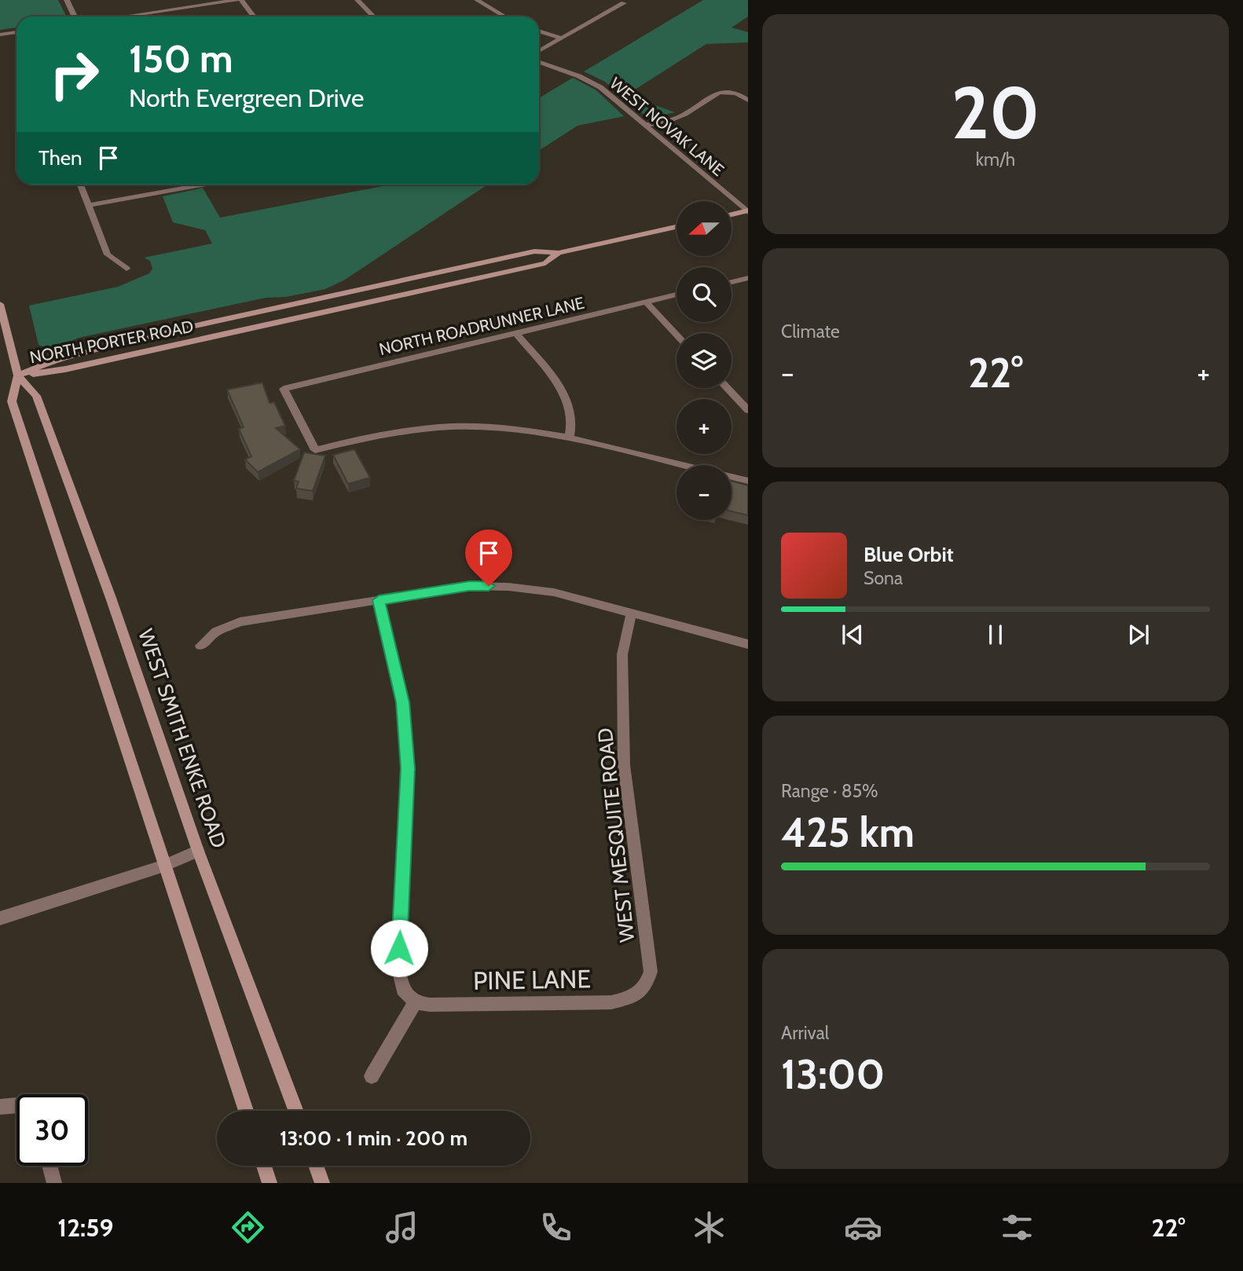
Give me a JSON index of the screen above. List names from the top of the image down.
{
  "streets": {
    "street": [
      "WEST NOVAK LANE",
      "NORTH ROADRUNNER LANE",
      "NORTH PORTER ROAD",
      "WEST SMITH ENKE ROAD",
      "WEST MESQUITE ROAD",
      "PINE LANE"
    ]
  },
  "crossings": [
    ["NORTH PORTER ROAD", "WEST SMITH ENKE ROAD"],
    ["WEST MESQUITE ROAD", "PINE LANE"]
  ],
  "north": "left",
  "page": {
    "tile": [
      ["20", "km/h"],
      "Climate",
      ["Range · 85%", "425 km"],
      ["Arrival", "13:00"]
    ],
    "turn": ["150 m", "North Evergreen Drive"],
    "then": "Then",
    "map_buttons": ["+", "−"],
    "heat": ["−", "22°", "+"],
    "song": ["Blue Orbit", "Sona"],
    "limit": "30",
    "trip": "13:00 · 1 min · 200 m",
    "tabs": ["12:59", "22°"]
  }
}
